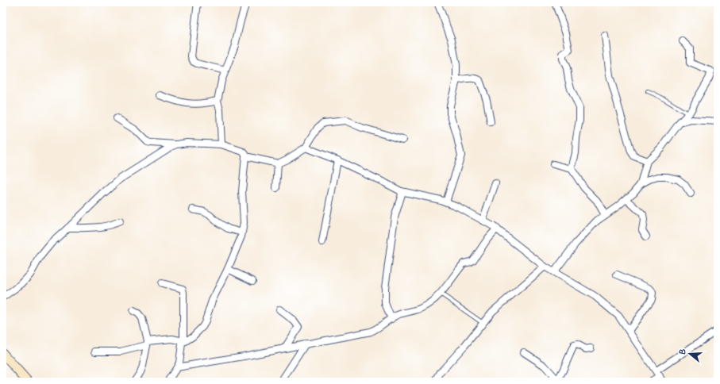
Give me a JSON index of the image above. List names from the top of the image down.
{
  "north": "left"
}
